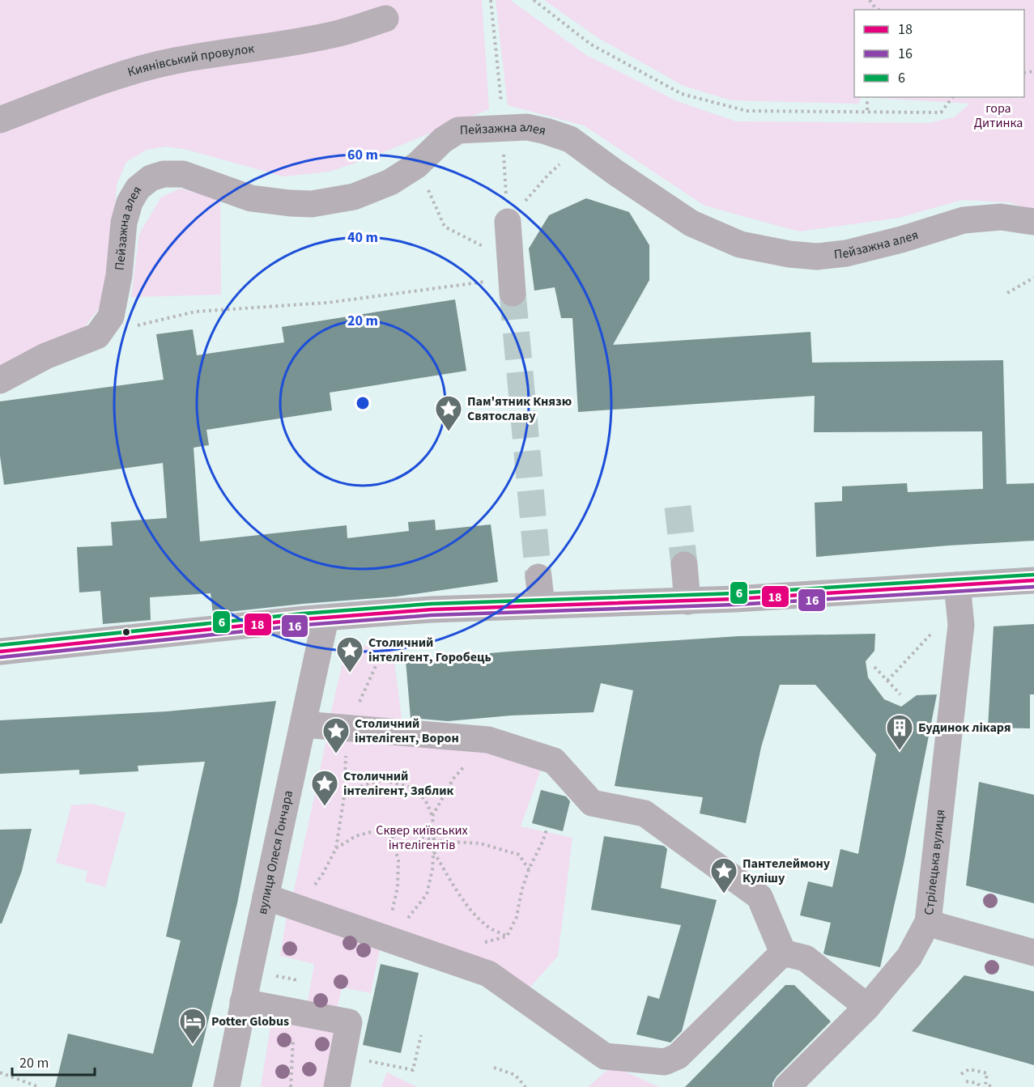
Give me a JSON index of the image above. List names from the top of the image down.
{
  "streets": {
    "street": [
      "Киянівський провулок",
      "Пейзажна алея",
      "вулиця Олеся Гончара",
      "Стрілецька вулиця"
    ]
  },
  "parks": ["гора Дитинка", "Сквер київських інтелігентів"],
  "places": {
    "place": [
      "Пам'ятник Князю Святославу",
      "Столичний інтелігент, Горобець",
      "Столичний інтелігент, Ворон",
      "Столичний інтелігент, Зяблик",
      "Пантелеймону Кулішу"
    ],
    "building": ["Будинок лікаря"],
    "hotel": ["Potter Globus"]
  },
  "lines": ["transit line 6", "transit line 18", "transit line 16"],
  "legend": ["18", "16", "6"],
  "scale_bar": "20 m",
  "rings": ["60 m", "40 m", "20 m"]
}
